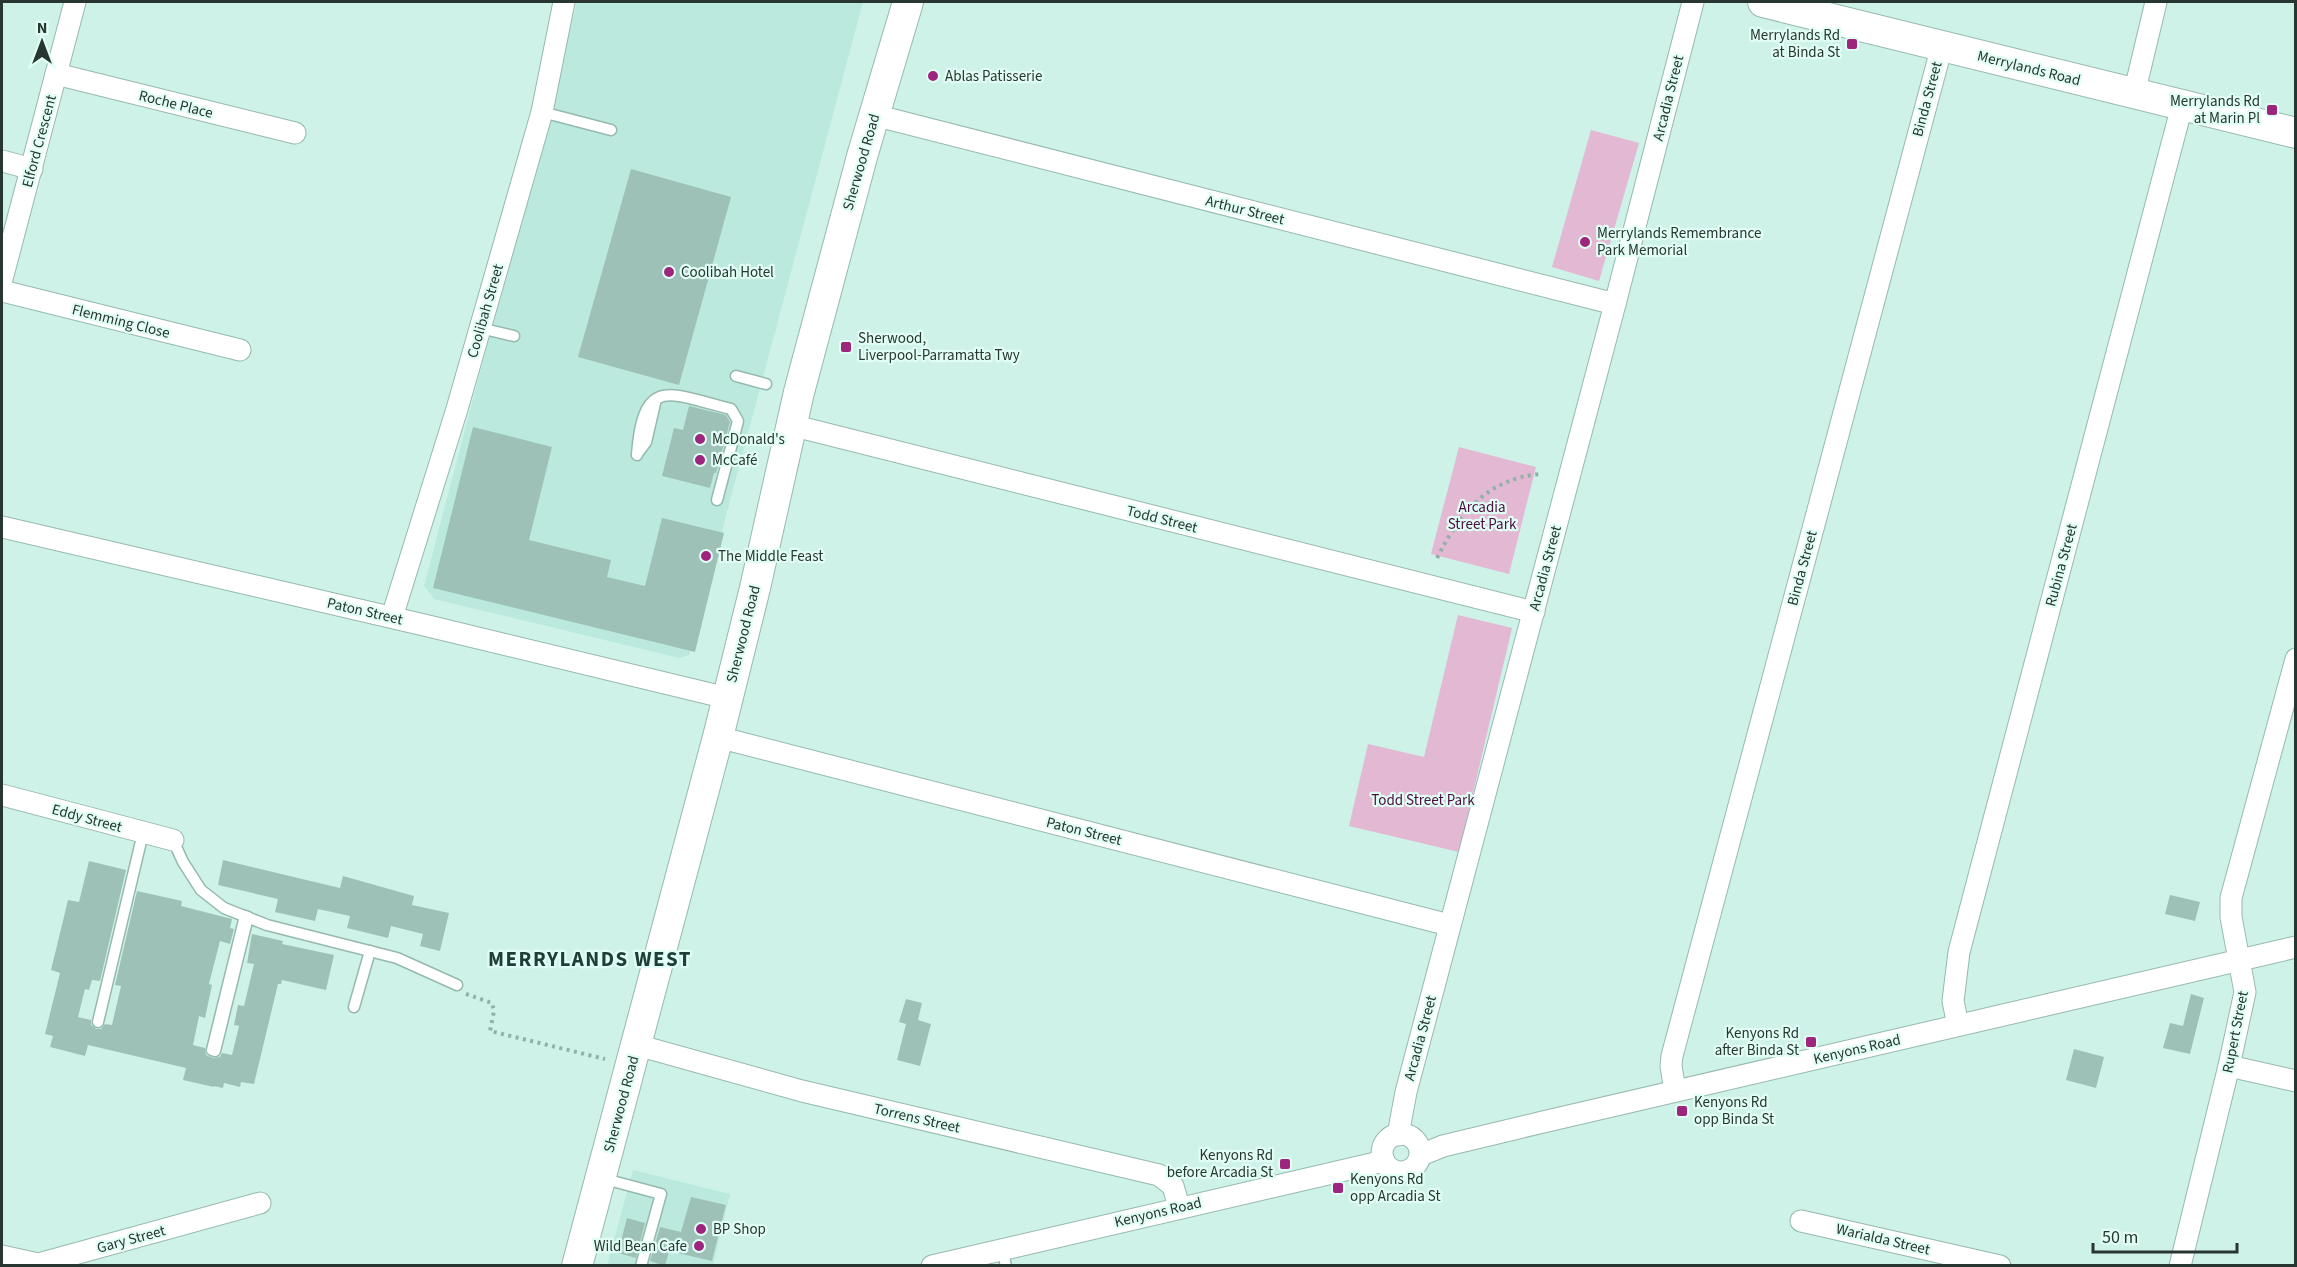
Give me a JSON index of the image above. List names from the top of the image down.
{
  "streets": {
    "main road": ["Merrylands Road", "Sherwood Road"],
    "street": [
      "Arcadia Street",
      "Binda Street",
      "Roche Place",
      "Elford Crescent",
      "Arthur Street",
      "Coolibah Street",
      "Flemming Close",
      "Todd Street",
      "Rubina Street",
      "Paton Street",
      "Eddy Street",
      "Rupert Street",
      "Kenyons Road",
      "Torrens Street",
      "Gary Street",
      "Warialda Street"
    ]
  },
  "crossings": [
    ["Merrylands Road", "Binda Street"],
    ["Merrylands Road", "Rubina Street"],
    ["Arcadia Street", "Arthur Street"],
    ["Arcadia Street", "Todd Street"],
    ["Arcadia Street", "Paton Street"],
    ["Arcadia Street", "Kenyons Road"],
    ["Binda Street", "Kenyons Road"],
    ["Roche Place", "Elford Crescent"],
    ["Sherwood Road", "Arthur Street"],
    ["Sherwood Road", "Todd Street"],
    ["Sherwood Road", "Paton Street"],
    ["Sherwood Road", "Torrens Street"],
    ["Coolibah Street", "Paton Street"],
    ["Rubina Street", "Kenyons Road"],
    ["Rupert Street", "Kenyons Road"],
    ["Kenyons Road", "Torrens Street"]
  ],
  "districts": ["MERRYLANDS WEST"],
  "parks": ["Arcadia Street Park", "Todd Street Park"],
  "places": {
    "transit": [
      "Merrylands Rd at Binda St",
      "Merrylands Rd at Marin Pl",
      "Sherwood, Liverpool-Parramatta Twy",
      "Kenyons Rd after Binda St",
      "Kenyons Rd opp Binda St",
      "Kenyons Rd before Arcadia St",
      "Kenyons Rd opp Arcadia St"
    ],
    "other": [
      "Ablas Patisserie",
      "Merrylands Remembrance Park Memorial",
      "Coolibah Hotel",
      "McDonald's",
      "McCafé",
      "The Middle Feast",
      "BP Shop",
      "Wild Bean Cafe"
    ]
  },
  "scale_bar": "50 m",
  "north": "top"
}
